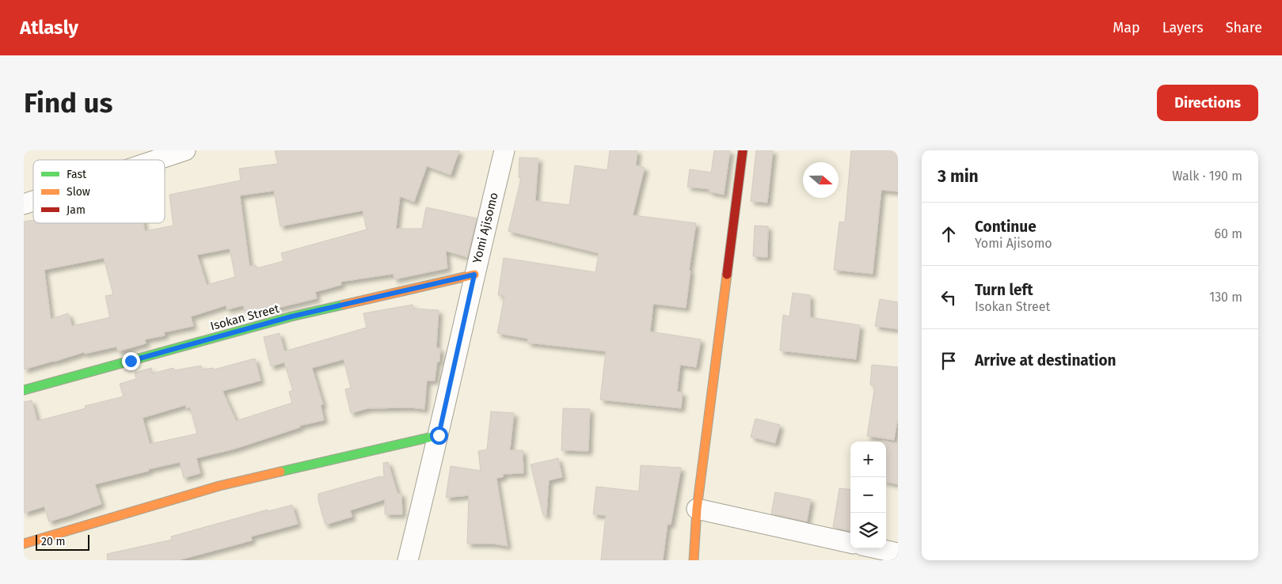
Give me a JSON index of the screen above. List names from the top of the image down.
{
  "streets": {
    "street": ["Yomi Ajisomo", "Isokan Street"]
  },
  "crossings": [
    ["Yomi Ajisomo", "Isokan Street"]
  ],
  "legend": ["Fast", "Slow", "Jam"],
  "scale_bar": "20 m",
  "north": "right",
  "page": {
    "header": "Atlasly",
    "nav": ["Map", "Layers", "Share"],
    "buttons": "Directions",
    "title": "Find us",
    "heading": ["3 min", "Walk · 190 m"],
    "list": [
      ["Continue", "Yomi Ajisomo", "60 m"],
      ["Turn left", "Isokan Street", "130 m"],
      "Arrive at destination"
    ],
    "map_buttons": ["+", "−"],
    "scale": "20 m"
  }
}
